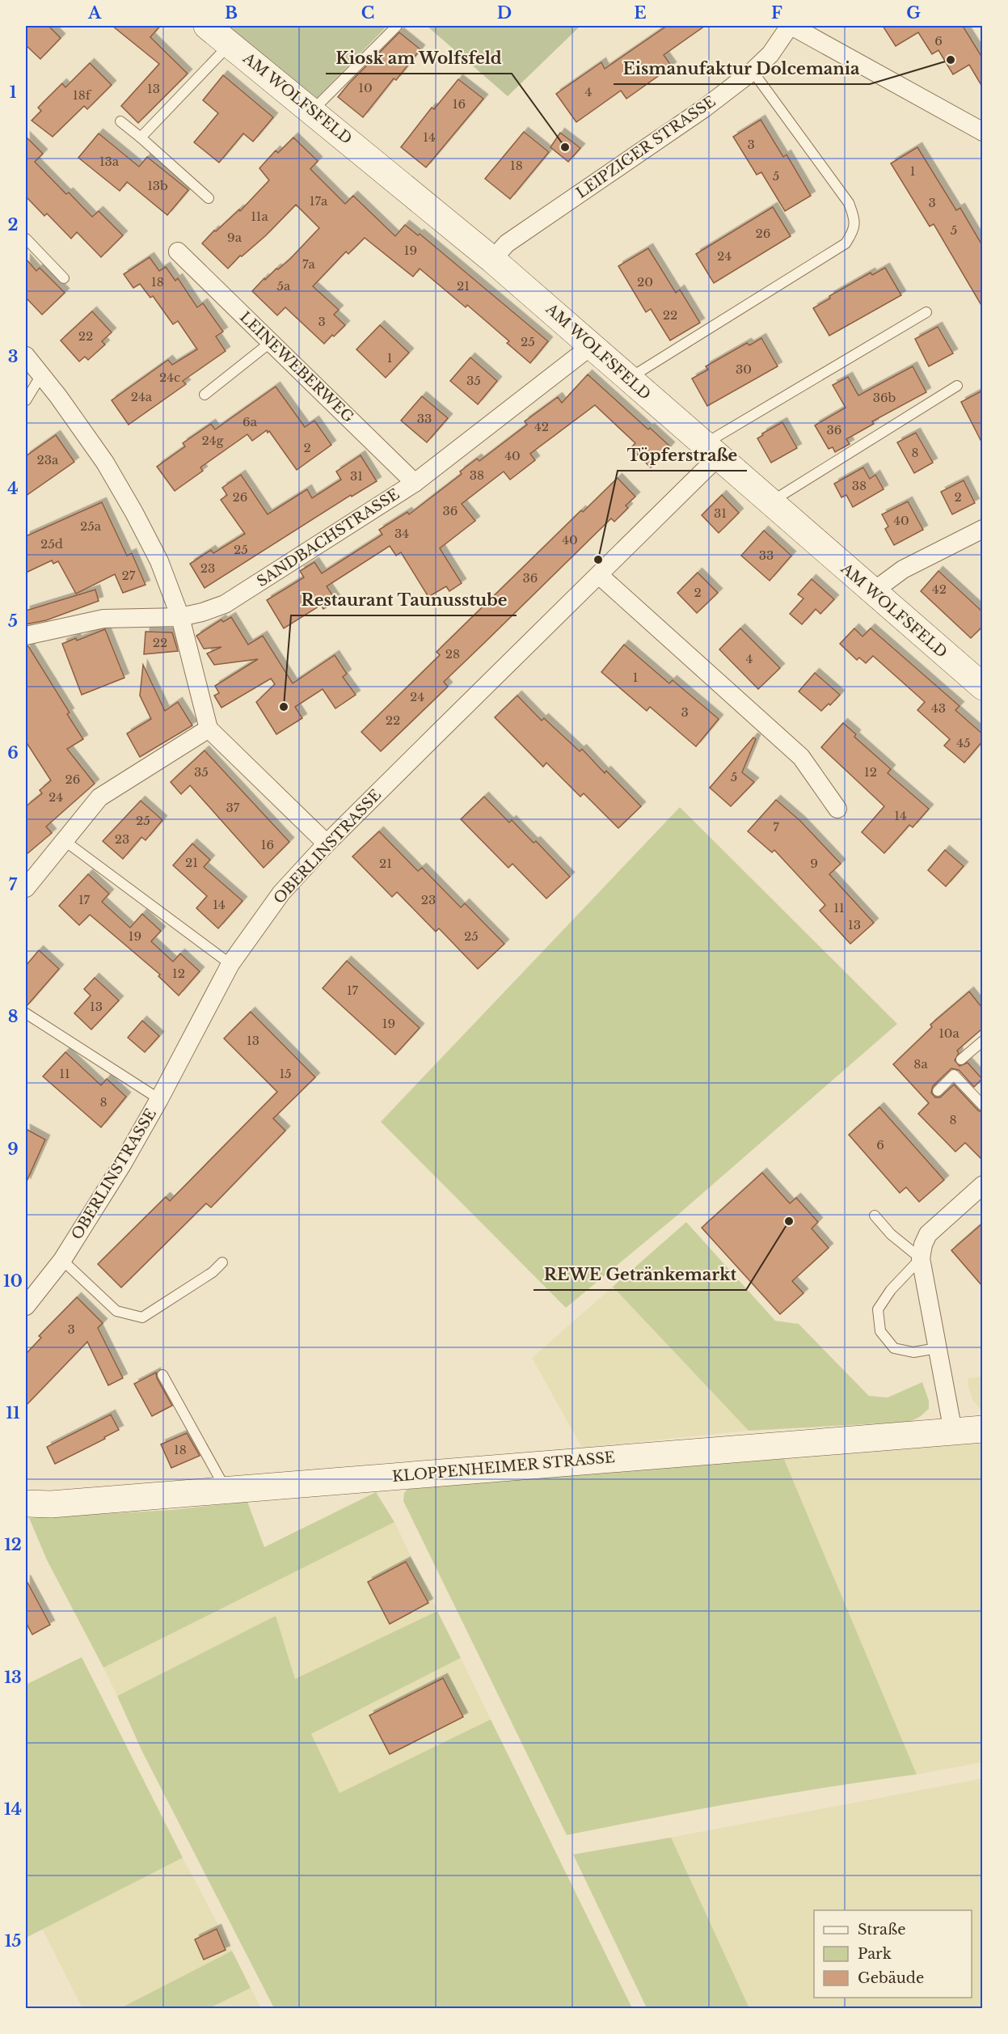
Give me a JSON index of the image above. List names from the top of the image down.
{
  "streets": {
    "street": [
      "AM WOLFSFELD",
      "LEIPZIGER STRASSE",
      "LEINEWEBERWEG",
      "SANDBACHSTRASSE",
      "OBERLINSTRASSE",
      "KLOPPENHEIMER STRASSE"
    ]
  },
  "crossings": [
    ["AM WOLFSFELD", "LEIPZIGER STRASSE"],
    ["AM WOLFSFELD", "SANDBACHSTRASSE"],
    ["AM WOLFSFELD", "OBERLINSTRASSE"],
    ["LEINEWEBERWEG", "SANDBACHSTRASSE"]
  ],
  "places": [
    "Eismanufaktur Dolcemania",
    "Kiosk am Wolfsfeld",
    "Töpferstraße",
    "Restaurant Taunusstube",
    "REWE Getränkemarkt"
  ],
  "house_numbers": [
    "6",
    "10",
    "13",
    "4",
    "18f",
    "16",
    "14",
    "3",
    "13a",
    "18",
    "1",
    "5",
    "13b",
    "17a",
    "3",
    "11a",
    "5",
    "26",
    "9a",
    "19",
    "24",
    "7a",
    "18",
    "20",
    "5a",
    "21",
    "22",
    "3",
    "22",
    "25",
    "1",
    "30",
    "24c",
    "35",
    "24a",
    "36b",
    "33",
    "6a",
    "42",
    "36",
    "24g",
    "2",
    "8",
    "40",
    "23a",
    "38",
    "31",
    "38",
    "26",
    "2",
    "36",
    "31",
    "40",
    "25a",
    "34",
    "40",
    "25d",
    "25",
    "33",
    "23",
    "27",
    "36",
    "42",
    "2",
    "22",
    "28",
    "4",
    "1",
    "24",
    "43",
    "3",
    "22",
    "45",
    "35",
    "12",
    "5",
    "26",
    "24",
    "37",
    "14",
    "25",
    "7",
    "23",
    "16",
    "21",
    "21",
    "9",
    "17",
    "23",
    "14",
    "11",
    "13",
    "19",
    "25",
    "12",
    "17",
    "13",
    "19",
    "10a",
    "13",
    "8a",
    "11",
    "15",
    "8",
    "8",
    "6",
    "3",
    "18"
  ],
  "legend": ["Straße", "Park", "Gebäude"],
  "grid": {
    "columns": [
      "A",
      "B",
      "C",
      "D",
      "E",
      "F",
      "G"
    ],
    "rows": [
      "1",
      "2",
      "3",
      "4",
      "5",
      "6",
      "7",
      "8",
      "9",
      "10",
      "11",
      "12",
      "13",
      "14",
      "15"
    ]
  }
}
